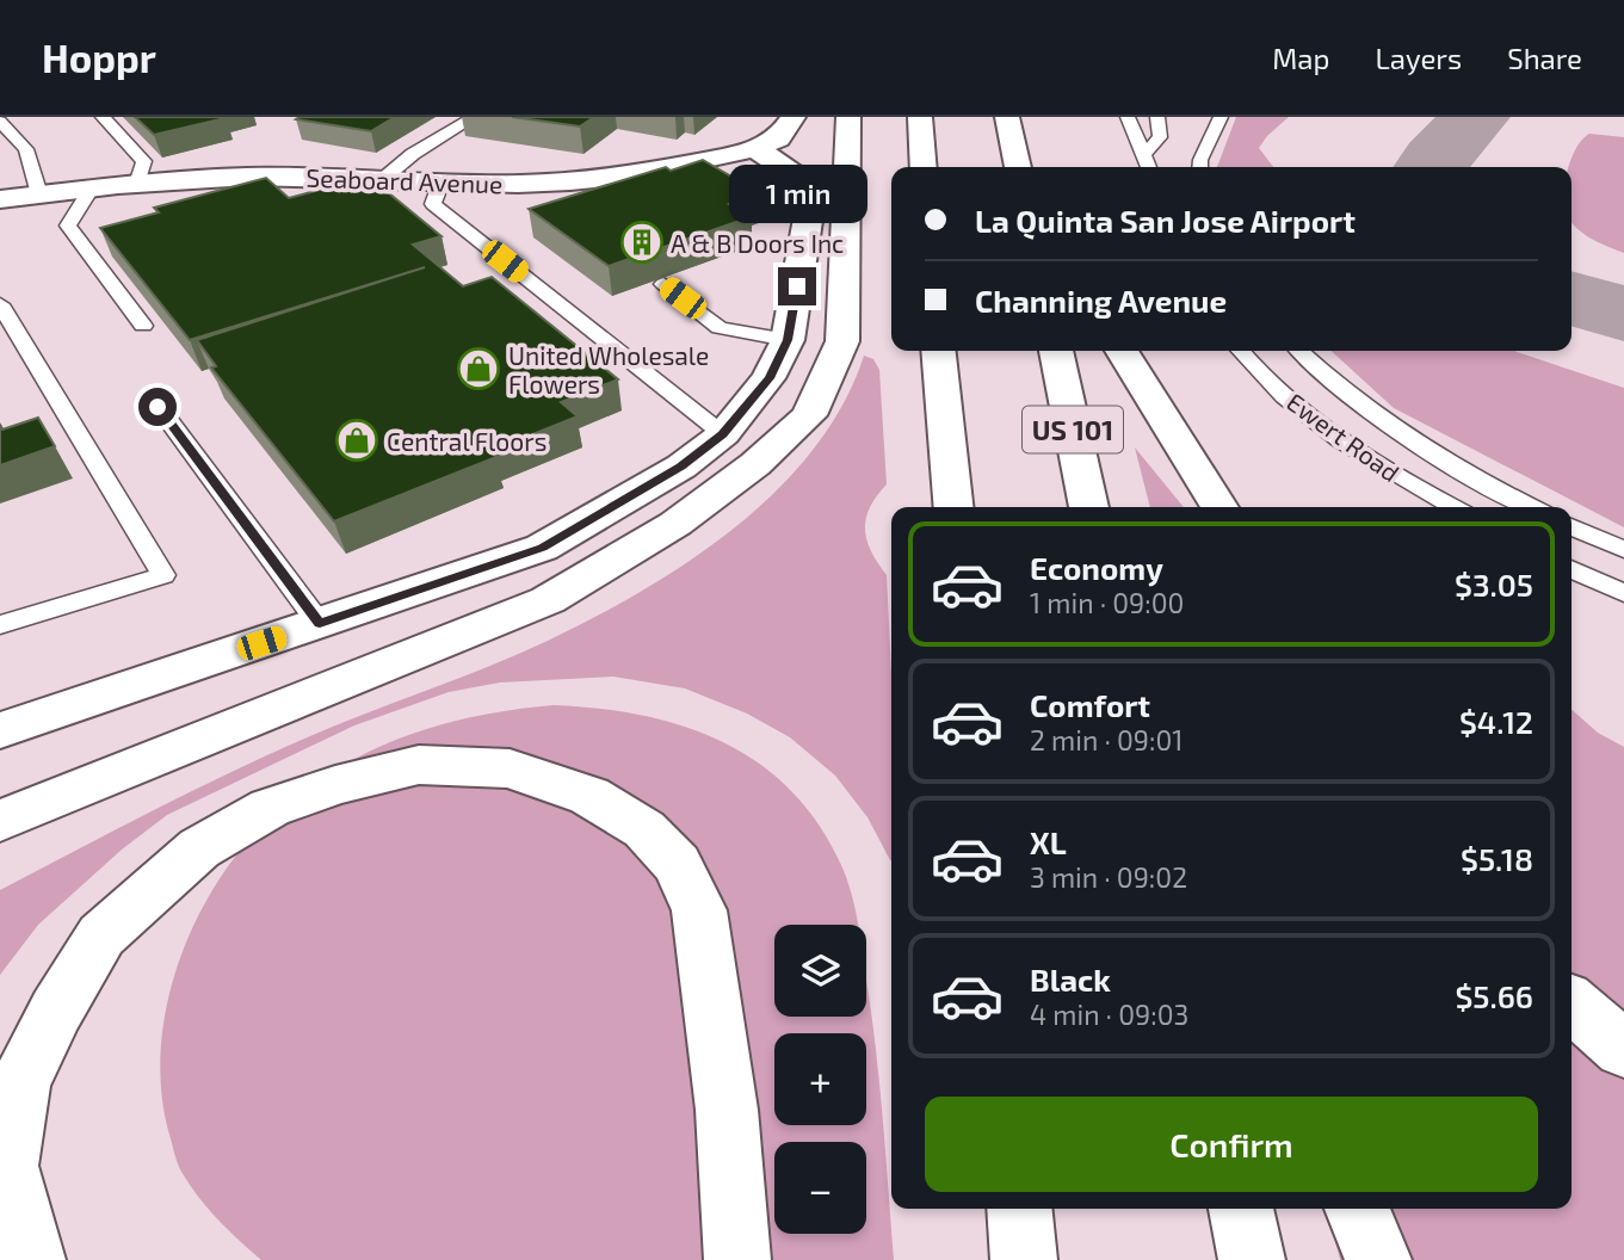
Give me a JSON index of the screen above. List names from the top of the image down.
{
  "streets": {
    "main road": ["Seaboard Avenue", "US 101"],
    "lane": ["Ewert Road"]
  },
  "places": {
    "building": ["A & B Doors Inc"],
    "shop": ["United Wholesale Flowers", "Central Floors"]
  },
  "page": {
    "header": "Hoppr",
    "nav": ["Map", "Layers", "Share"],
    "bubble": "1 min",
    "banner": ["La Quinta San Jose Airport", "Channing Avenue"],
    "list": [
      {
        "name": "Economy",
        "note": "1 min · 09:00",
        "value": "$3.05"
      },
      {
        "name": "Comfort",
        "note": "2 min · 09:01",
        "value": "$4.12"
      },
      {
        "name": "XL",
        "note": "3 min · 09:02",
        "value": "$5.18"
      },
      {
        "name": "Black",
        "note": "4 min · 09:03",
        "value": "$5.66"
      }
    ],
    "map_buttons": ["+", "−"],
    "buttons": "Confirm"
  }
}
